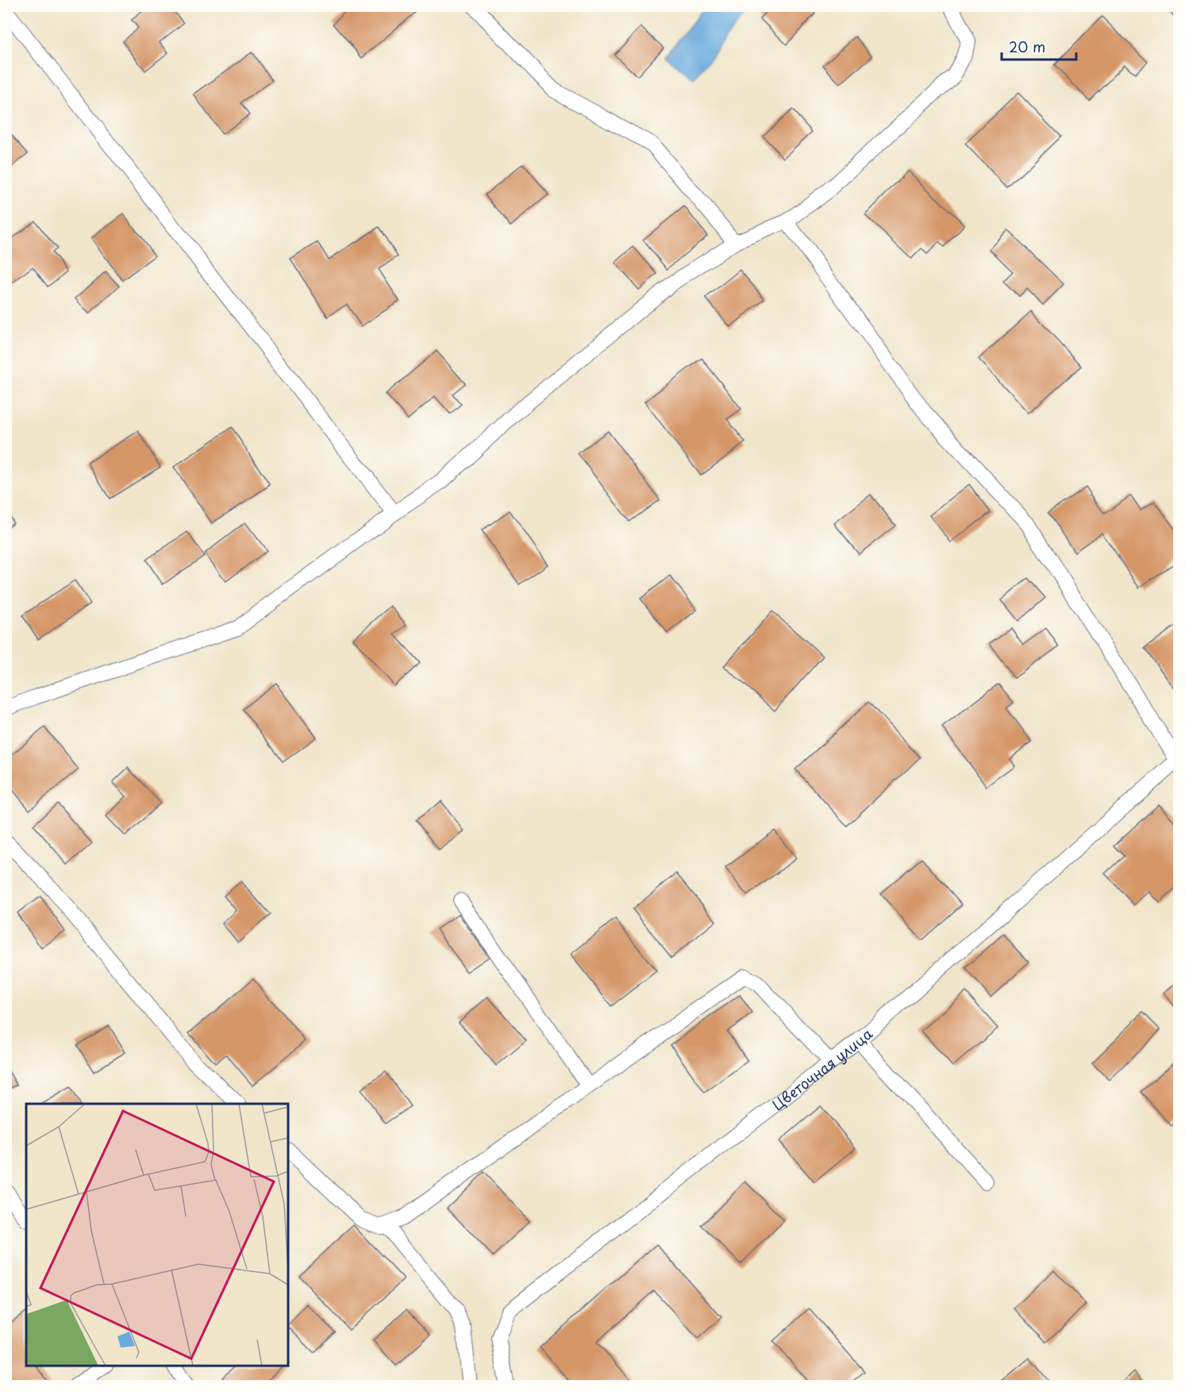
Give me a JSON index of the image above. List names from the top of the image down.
{
  "streets": {
    "lane": ["Цветочная улица"]
  },
  "scale_bar": "20 m"
}
